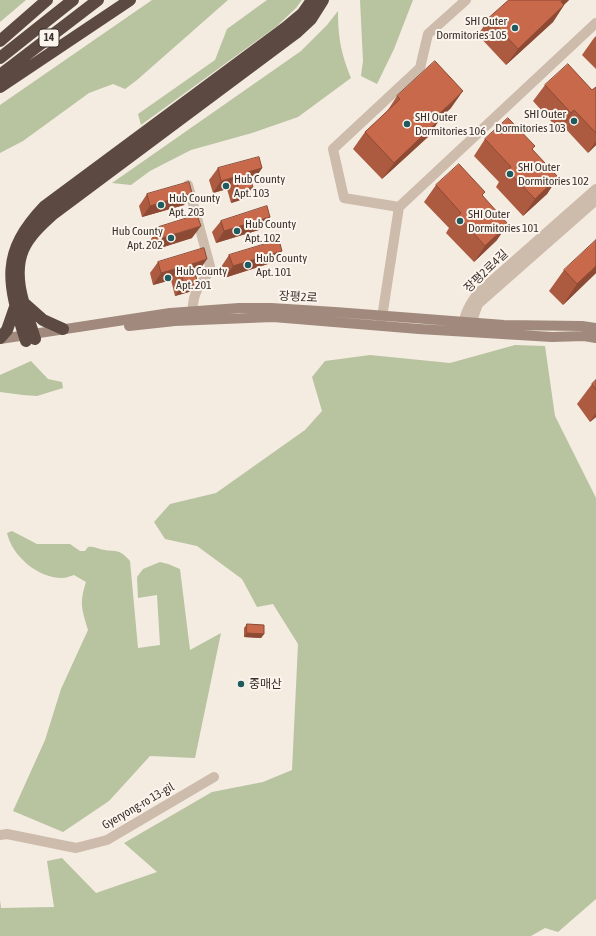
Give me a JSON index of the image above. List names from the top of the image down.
{
  "streets": {
    "highway": ["14"],
    "street": ["장평2로4길", "장평2로", "Gyeryong-ro 13-gil"]
  },
  "crossings": [
    ["장평2로4길", "장평2로"]
  ],
  "places": [
    "SHI Outer Dormitories 105",
    "SHI Outer Dormitories 103",
    "SHI Outer Dormitories 106",
    "SHI Outer Dormitories 102",
    "Hub County Apt. 103",
    "Hub County Apt. 203",
    "SHI Outer Dormitories 101",
    "Hub County Apt. 102",
    "Hub County Apt. 202",
    "Hub County Apt. 101",
    "Hub County Apt. 201",
    "중매산"
  ]
}
